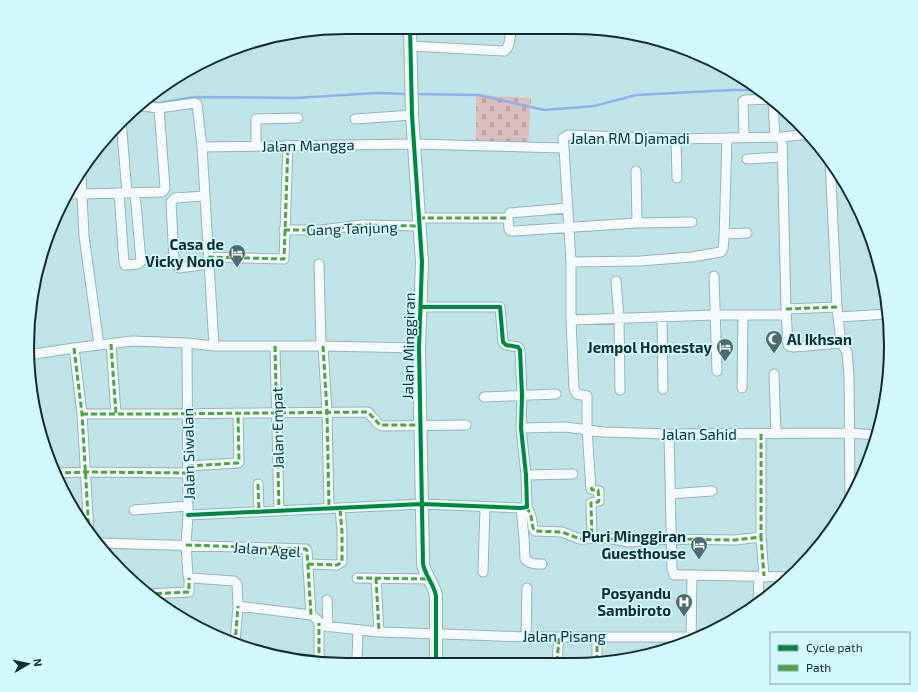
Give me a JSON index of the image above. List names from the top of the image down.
{
  "streets": {
    "street": [
      "Jalan RM Djamadi",
      "Jalan Mangga",
      "Gang Tanjung",
      "Jalan Minggiran",
      "Jalan Empat",
      "Jalan Sahid",
      "Jalan Siwalan",
      "Jalan Agel",
      "Jalan Pisang"
    ]
  },
  "crossings": [
    ["Jalan RM Djamadi", "Jalan Mangga"],
    ["Jalan RM Djamadi", "Jalan Minggiran"],
    ["Jalan Mangga", "Jalan Minggiran"],
    ["Gang Tanjung", "Jalan Minggiran"],
    ["Jalan Minggiran", "Jalan Pisang"],
    ["Jalan Siwalan", "Jalan Agel"]
  ],
  "places": {
    "hotel": ["Casa de Vicky Nono", "Jempol Homestay", "Puri Minggiran Guesthouse"],
    "mosque": ["Al Ikhsan"],
    "hospital": ["Posyandu Sambiroto"]
  },
  "legend": ["Cycle path", "Path"],
  "north": "right"
}
